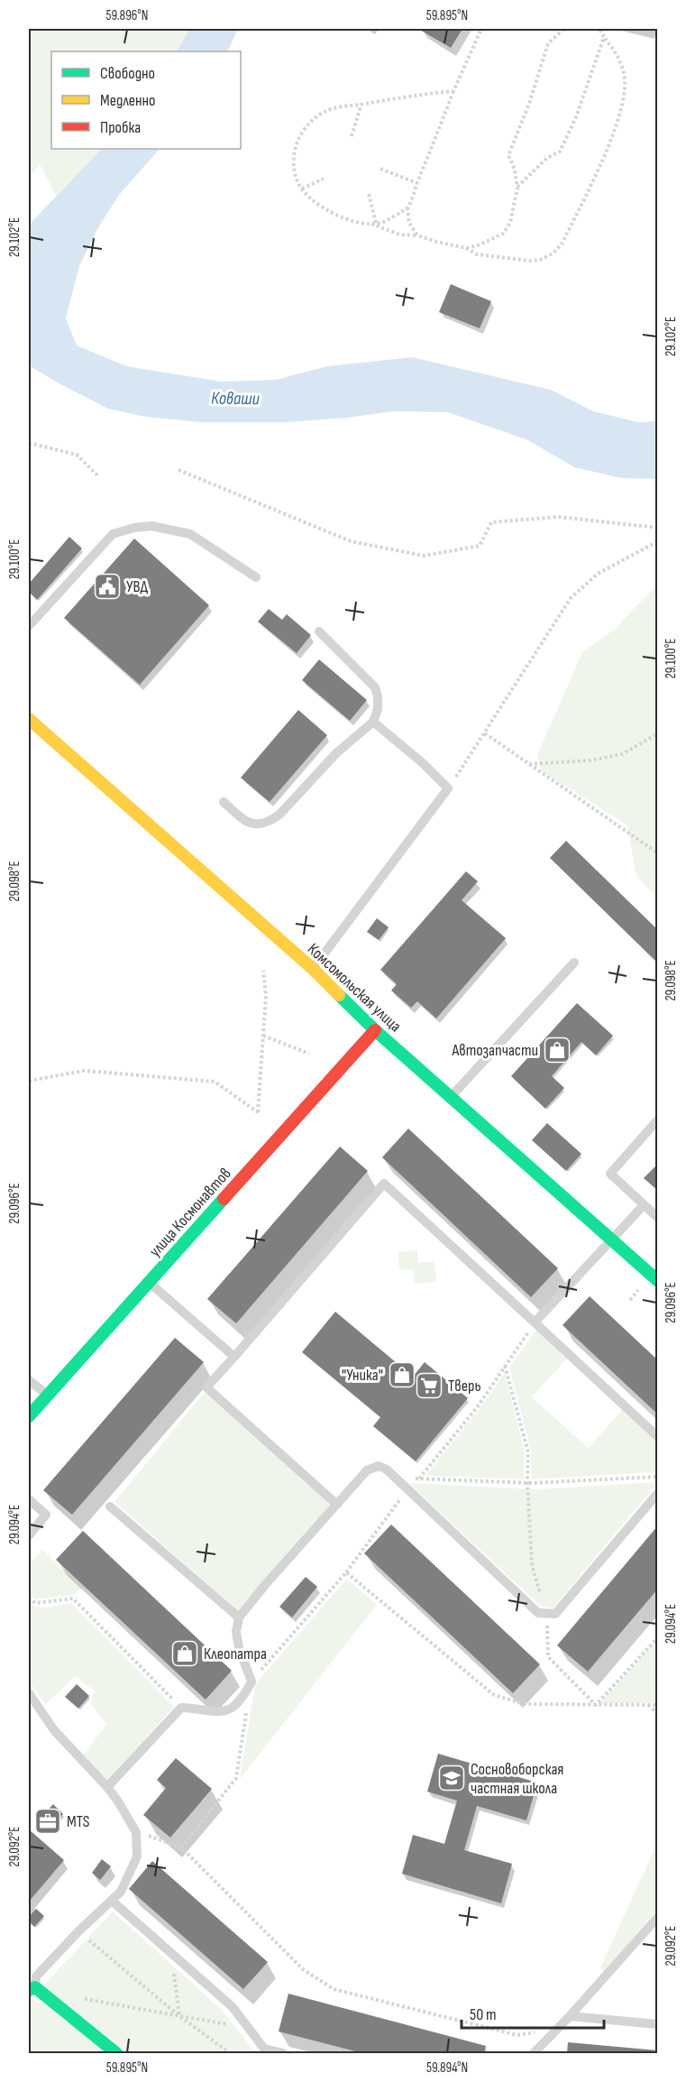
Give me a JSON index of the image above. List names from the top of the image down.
{
  "streets": {
    "street": ["Комсомольская улица", "улица Космонавтов"]
  },
  "crossings": [
    ["Комсомольская улица", "улица Космонавтов"]
  ],
  "water": ["Коваши"],
  "places": {
    "public building": ["УВД"],
    "shop": ["Автозапчасти", "\"Уника\"", "Клеопатра"],
    "supermarket": ["Тверь"],
    "school or university": ["Сосновоборская частная школа"],
    "office": ["MTS"]
  },
  "legend": ["Свободно", "Медленно", "Пробка"],
  "scale_bar": "50 m",
  "coordinates": [
    "59.896°N",
    "59.895°N",
    "29.102°E",
    "29.100°E",
    "29.098°E",
    "29.096°E",
    "29.094°E",
    "29.092°E",
    "59.894°N"
  ]
}
